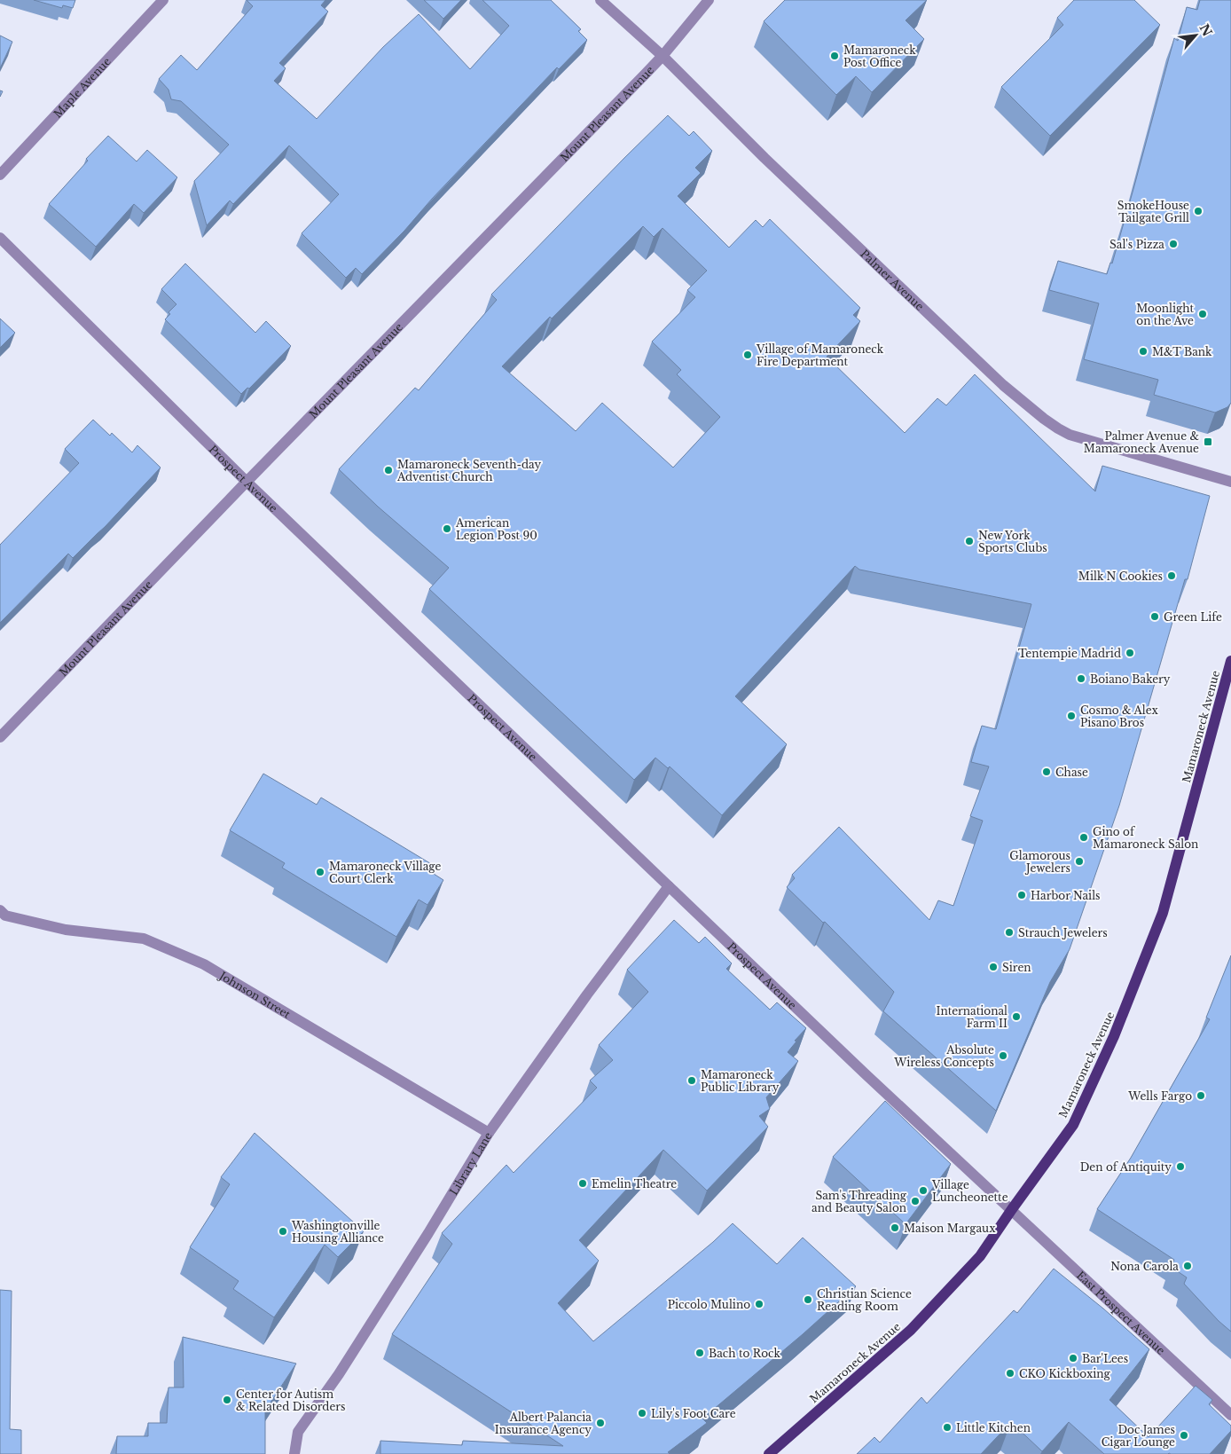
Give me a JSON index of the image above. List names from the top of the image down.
{
  "streets": {
    "main road": ["Mamaroneck Avenue"],
    "street": [
      "Maple Avenue",
      "Mount Pleasant Avenue",
      "Palmer Avenue",
      "Prospect Avenue",
      "Johnson Street",
      "Library Lane",
      "East Prospect Avenue"
    ]
  },
  "crossings": [
    ["Mount Pleasant Avenue", "Palmer Avenue"],
    ["Mount Pleasant Avenue", "Prospect Avenue"],
    ["Prospect Avenue", "Mamaroneck Avenue"],
    ["Prospect Avenue", "Library Lane"],
    ["Prospect Avenue", "East Prospect Avenue"],
    ["Mamaroneck Avenue", "East Prospect Avenue"],
    ["Johnson Street", "Library Lane"]
  ],
  "places": {
    "other": [
      "Mamaroneck Post Office",
      "SmokeHouse Tailgate Grill",
      "Sal's Pizza",
      "Moonlight on the Ave",
      "M&T Bank",
      "Village of Mamaroneck Fire Department",
      "Mamaroneck Seventh-day Adventist Church",
      "American Legion Post 90",
      "New York Sports Clubs",
      "Milk N Cookies",
      "Green Life",
      "Tentempie Madrid",
      "Boiano Bakery",
      "Cosmo & Alex Pisano Bros",
      "Chase",
      "Gino of Mamaroneck Salon",
      "Glamorous Jewelers",
      "Mamaroneck Village Court Clerk",
      "Harbor Nails",
      "Strauch Jewelers",
      "Siren",
      "International Farm II",
      "Absolute Wireless Concepts",
      "Mamaroneck Public Library",
      "Wells Fargo",
      "Den of Antiquity",
      "Emelin Theatre",
      "Village Luncheonette",
      "Sam's Threading and Beauty Salon",
      "Maison Margaux",
      "Washingtonville Housing Alliance",
      "Nona Carola",
      "Christian Science Reading Room",
      "Piccolo Mulino",
      "Bach to Rock",
      "Bar'Lees",
      "CKO Kickboxing",
      "Center for Autism & Related Disorders",
      "Lily's Foot Care",
      "Albert Palancia Insurance Agency",
      "Little Kitchen",
      "Doc James Cigar Lounge"
    ],
    "transit": ["Palmer Avenue & Mamaroneck Avenue"]
  },
  "north": "top right"
}
